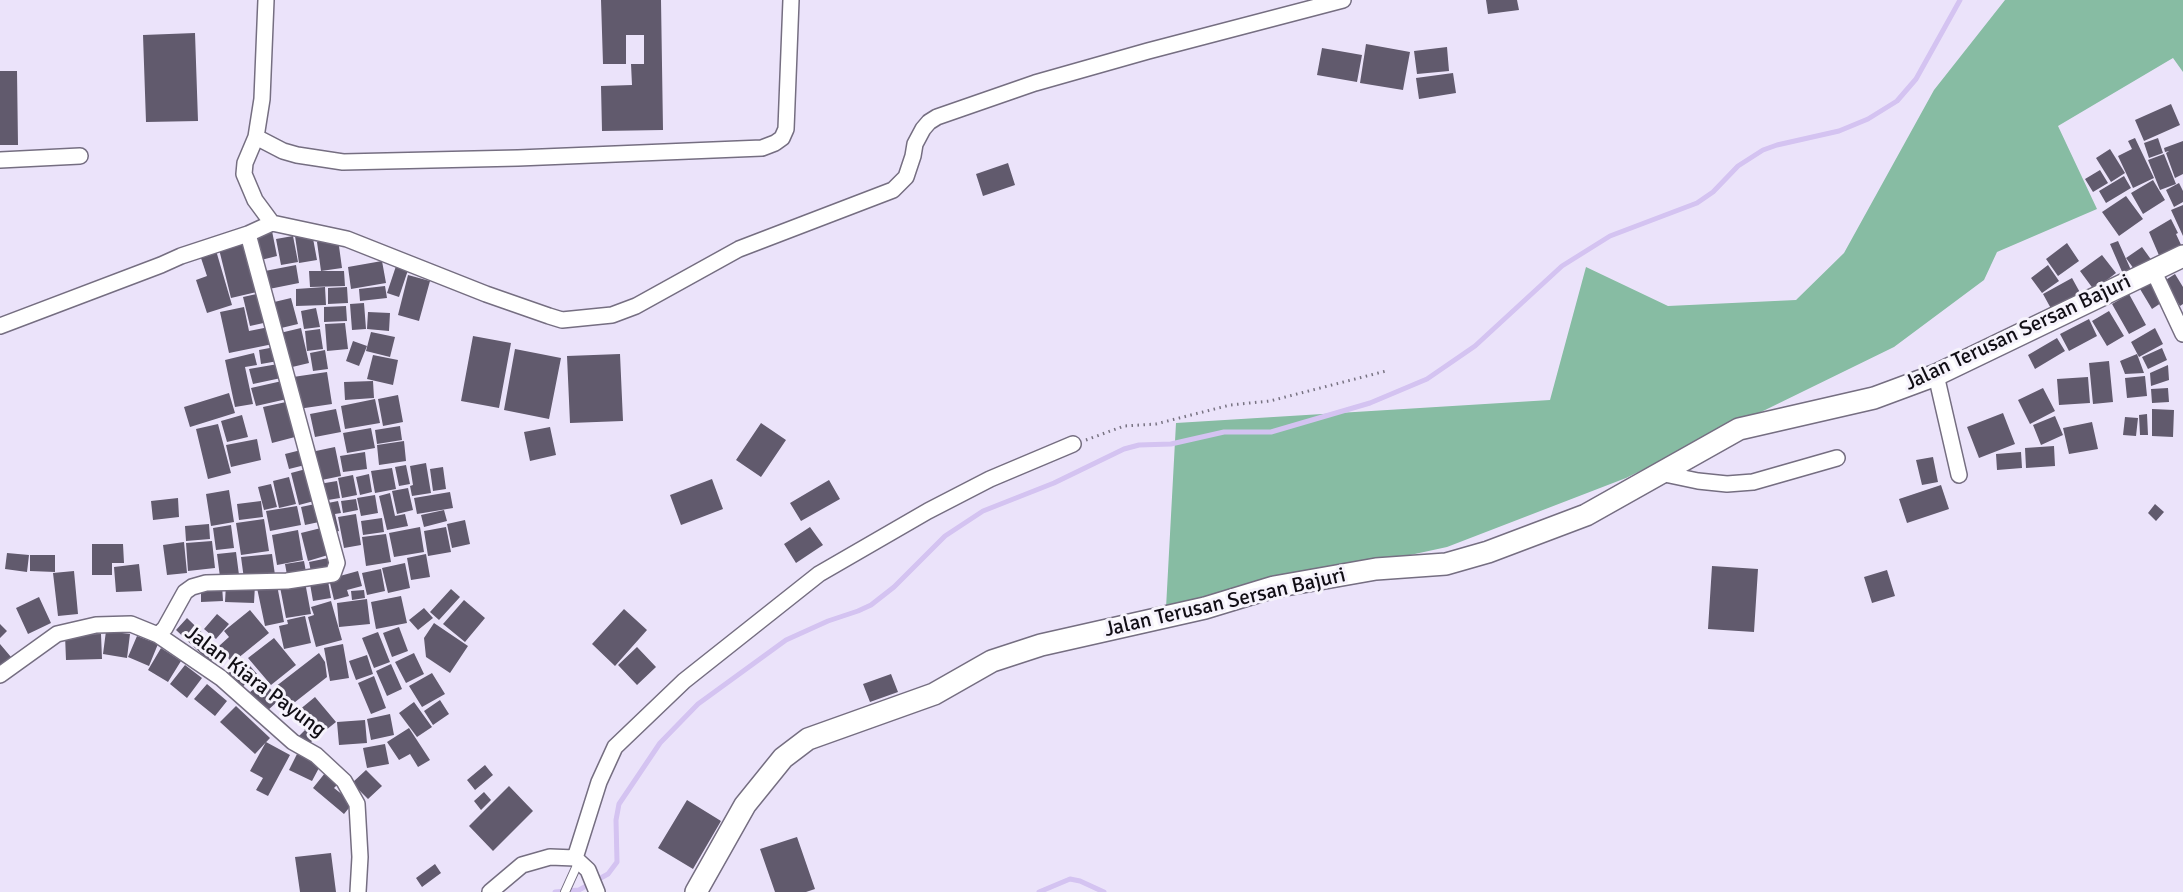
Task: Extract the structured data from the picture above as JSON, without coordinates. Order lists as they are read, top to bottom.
{
  "streets": {
    "main road": ["Jalan Terusan Sersan Bajuri"],
    "street": ["Jalan Kiara Payung"]
  }
}
